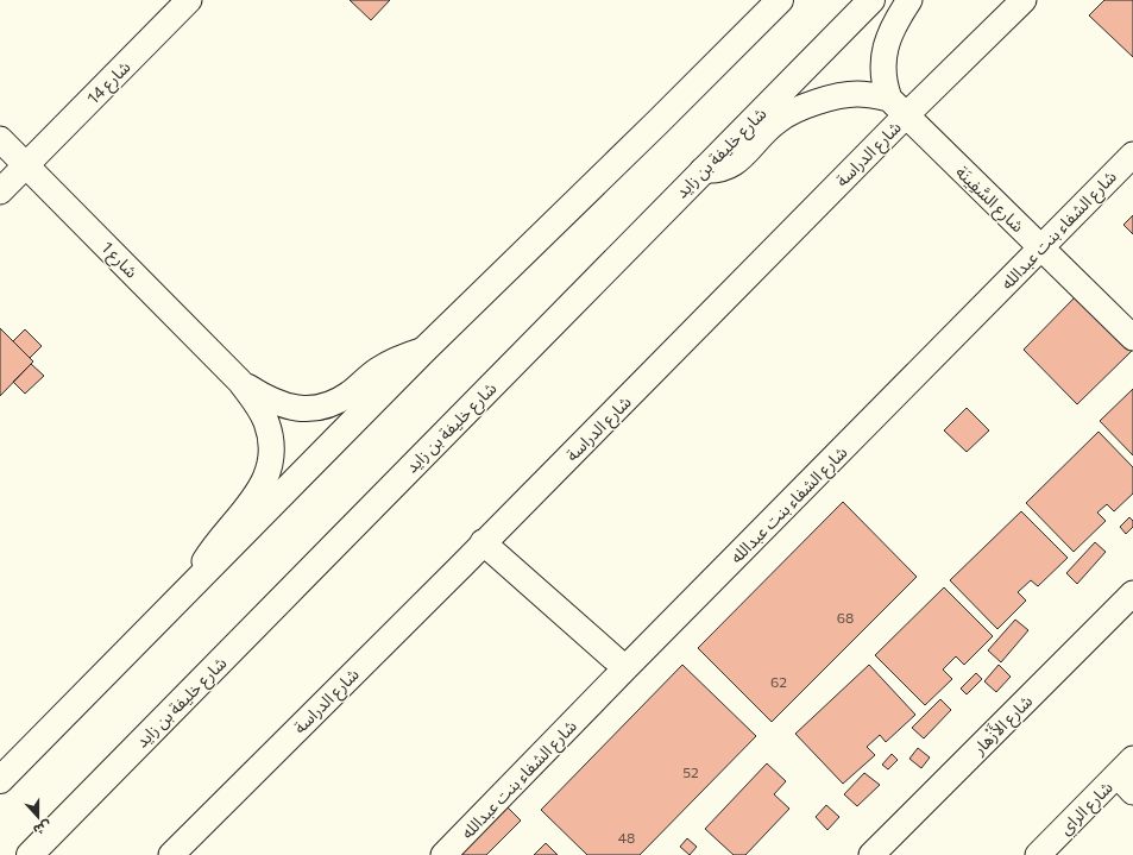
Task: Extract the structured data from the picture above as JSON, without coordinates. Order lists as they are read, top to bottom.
{
  "streets": {
    "highway": ["شارع خليفة بن زايد"],
    "street": [
      "شارع 14",
      "شارع الدراسة",
      "شارع السَّفِينَة",
      "شارع الشفاء بنت عبدالله",
      "شارع 1",
      "شارع الأَزْهار",
      "شارع الراي"
    ]
  },
  "crossings": [
    ["شارع 14", "شارع 1"],
    ["شارع الدراسة", "شارع السَّفِينَة"],
    ["شارع السَّفِينَة", "شارع الشفاء بنت عبدالله"]
  ],
  "house_numbers": [
    "68",
    "62",
    "52",
    "48"
  ],
  "north": "bottom"
}
